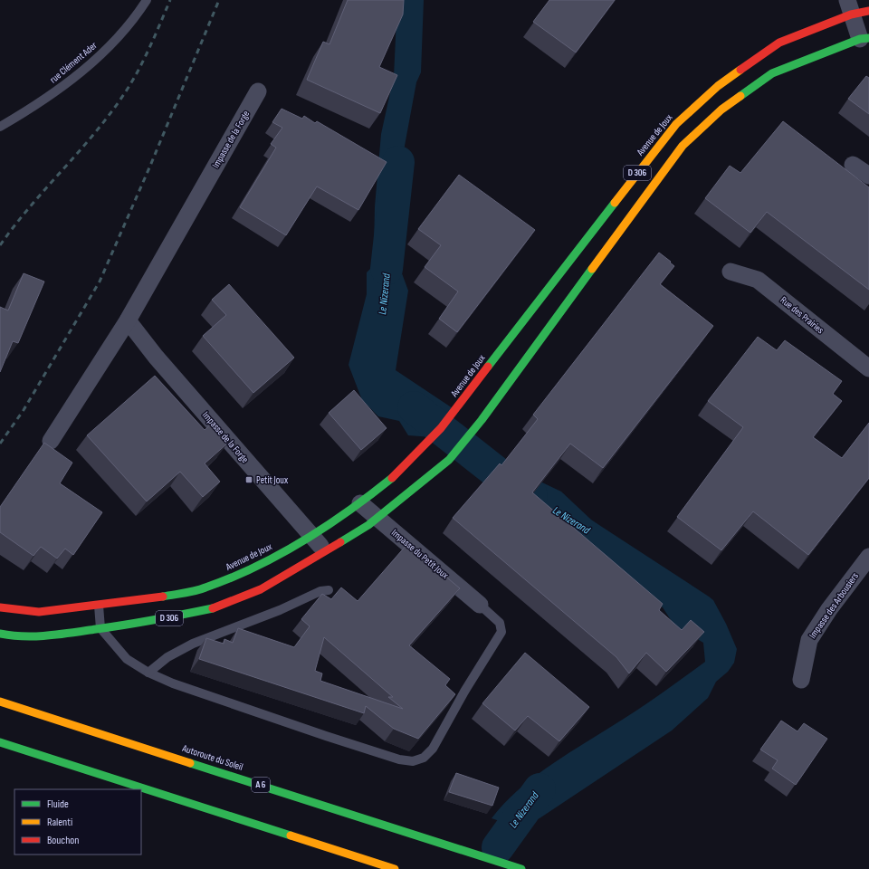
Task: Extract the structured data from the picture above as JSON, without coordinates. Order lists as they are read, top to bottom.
{
  "streets": {
    "main road": [
      "Avenue de Joux",
      "D 306",
      "Autoroute du Soleil",
      "A 6"
    ],
    "street": [
      "Impasse de la Forge",
      "Rue des Prairies",
      "Impasse du Petit Joux",
      "Impasse des Arbousiers"
    ],
    "lane": ["rue Clément Ader"]
  },
  "crossings": [
    ["Avenue de Joux", "Impasse de la Forge"],
    ["Avenue de Joux", "Impasse du Petit Joux"],
    ["Impasse de la Forge", "D 306"],
    ["D 306", "Impasse du Petit Joux"]
  ],
  "water": ["Le Nizerand"],
  "places": {
    "transit": ["Petit Joux"]
  },
  "legend": ["Fluide", "Ralenti", "Bouchon"]
}
